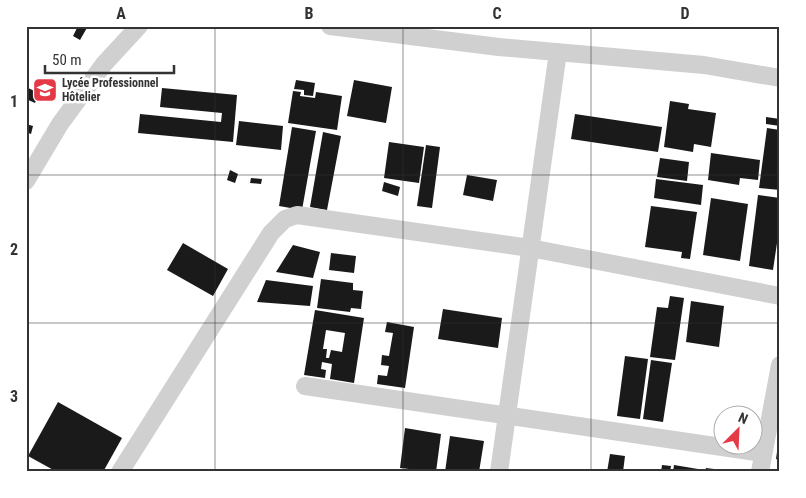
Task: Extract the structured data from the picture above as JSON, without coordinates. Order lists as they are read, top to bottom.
{
  "places": {
    "school or university": ["Lycée Professionnel Hôtelier"]
  },
  "scale_bar": "50 m",
  "north": "top right",
  "grid": {
    "columns": [
      "A",
      "B",
      "C",
      "D"
    ],
    "rows": ["1", "2", "3"]
  }
}
